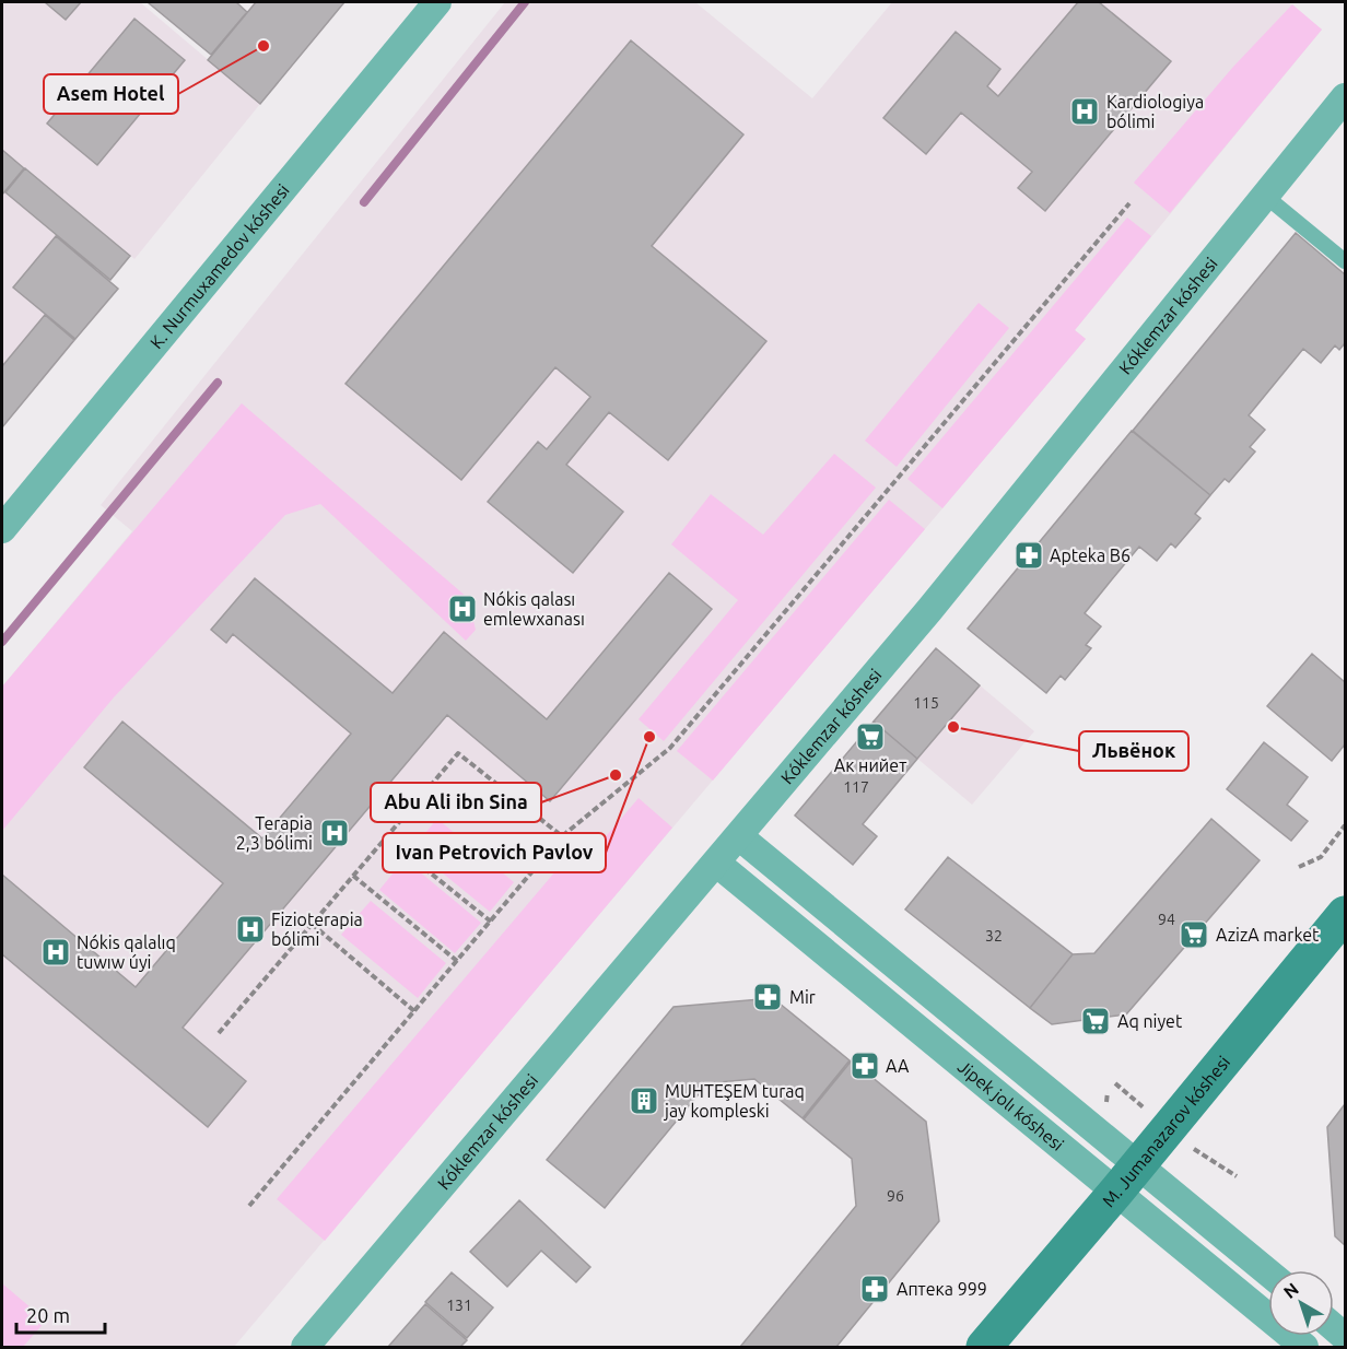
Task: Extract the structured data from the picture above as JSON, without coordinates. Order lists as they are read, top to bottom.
{
  "streets": {
    "main road": ["M. Jumanazarov kóshesi"],
    "street": ["K. Nurmuxamedov kóshesi", "Kóklemzar kóshesi", "Jipek jolı kóshesi"]
  },
  "crossings": [
    ["Kóklemzar kóshesi", "Jipek jolı kóshesi"],
    ["Jipek jolı kóshesi", "M. Jumanazarov kóshesi"]
  ],
  "places": {
    "other": [
      "Asem Hotel",
      "Львёнок",
      "Ivan Petrovich Pavlov",
      "Abu Ali ibn Sina"
    ],
    "hospital": [
      "Kardiologiya bólimi",
      "Nókis qalası emlewxanası",
      "Terapia 2,3 bólimi",
      "Fizioterapia bólimi",
      "Nókis qalalıq tuwıw úyi"
    ],
    "pharmacy": [
      "Apteka B6",
      "Mir",
      "AA",
      "Аптека 999"
    ],
    "supermarket": ["Ак нийет", "AzizA market", "Aq niyet"],
    "building": ["MUHTEŞEM turaq jay kompleski"]
  },
  "house_numbers": [
    "115",
    "117",
    "94",
    "32",
    "96",
    "131"
  ],
  "scale_bar": "20 m",
  "north": "top left"
}
